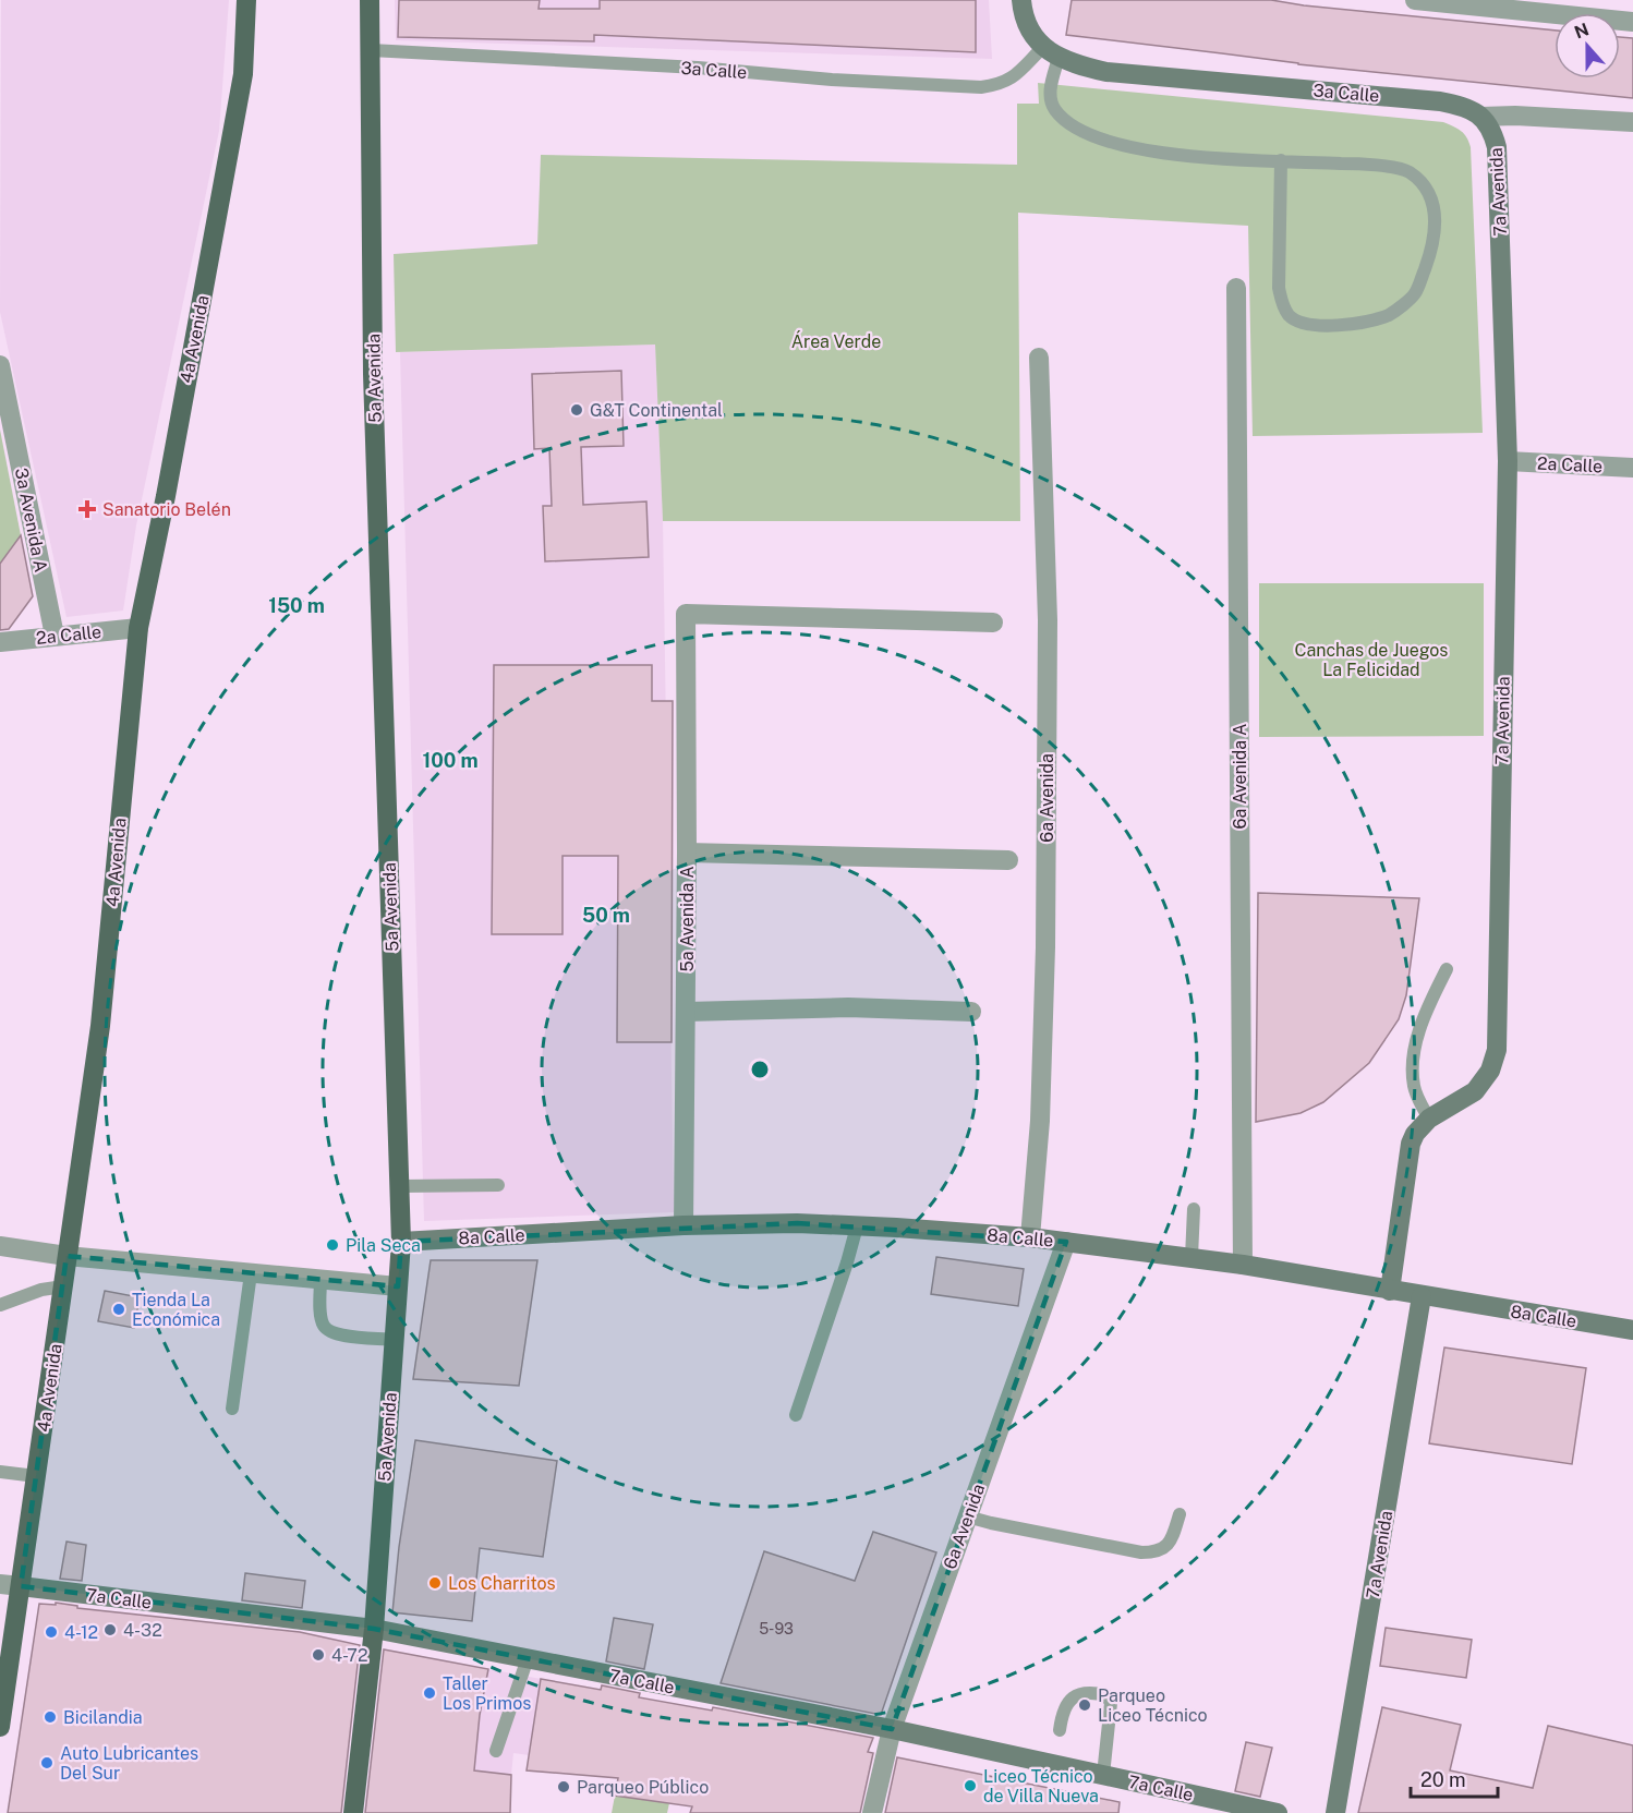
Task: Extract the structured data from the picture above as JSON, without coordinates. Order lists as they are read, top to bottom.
{
  "streets": {
    "main road": [
      "3a Calle",
      "7a Avenida",
      "4a Avenida",
      "5a Avenida",
      "8a Calle",
      "7a Calle"
    ],
    "street": [
      "2a Calle",
      "3a Avenida A",
      "6a Avenida A",
      "6a Avenida",
      "5a Avenida A"
    ]
  },
  "crossings": [
    ["3a Calle", "7a Avenida"],
    ["3a Calle", "5a Avenida"],
    ["7a Avenida", "2a Calle"],
    ["7a Avenida", "8a Calle"],
    ["4a Avenida", "2a Calle"],
    ["4a Avenida", "7a Calle"],
    ["5a Avenida", "8a Calle"],
    ["5a Avenida", "7a Calle"],
    ["2a Calle", "3a Avenida A"],
    ["6a Avenida A", "8a Calle"],
    ["6a Avenida", "8a Calle"],
    ["6a Avenida", "7a Calle"],
    ["5a Avenida A", "8a Calle"]
  ],
  "parks": ["Área Verde", "Canchas de Juegos La Felicidad"],
  "places": {
    "other": [
      "G&T Continental",
      "Pila Seca",
      "Tienda La Económica",
      "Los Charritos",
      "4-32",
      "4-12",
      "4-72",
      "Taller Los Primos",
      "Parqueo Liceo Técnico",
      "Bicilandia",
      "Auto Lubricantes Del Sur",
      "Liceo Técnico de Villa Nueva",
      "Parqueo Público"
    ],
    "health": ["Sanatorio Belén"]
  },
  "house_numbers": ["5-93"],
  "scale_bar": "20 m",
  "north": "top",
  "rings": ["150 m", "100 m", "50 m"]
}
